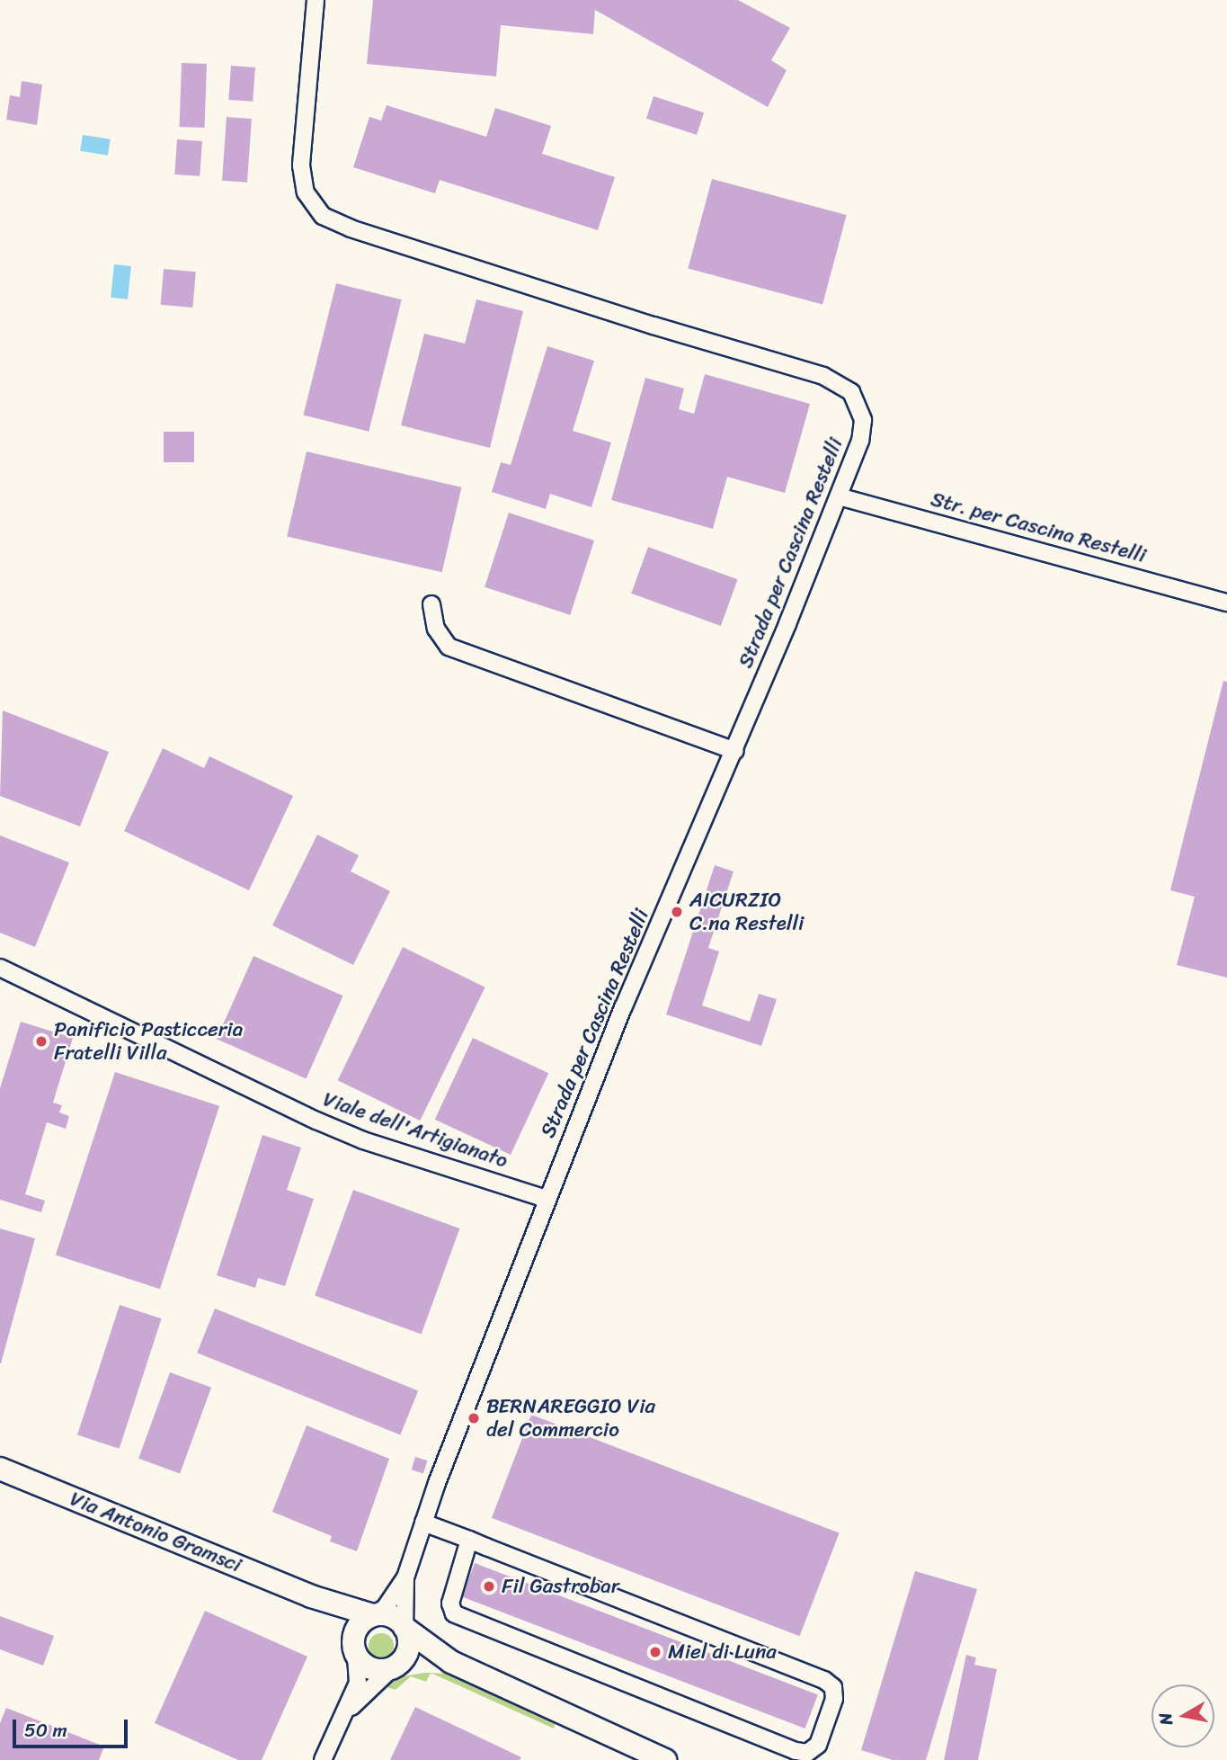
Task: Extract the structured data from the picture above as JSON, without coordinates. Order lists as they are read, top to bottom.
{
  "streets": {
    "street": [
      "Str. per Cascina Restelli",
      "Strada per Cascina Restelli",
      "Viale dell'Artigianato",
      "Via Antonio Gramsci"
    ]
  },
  "crossings": [
    ["Str. per Cascina Restelli", "Strada per Cascina Restelli"],
    ["Strada per Cascina Restelli", "Viale dell'Artigianato"]
  ],
  "places": [
    "AICURZIO C.na Restelli",
    "Panificio Pasticceria Fratelli Villa",
    "BERNAREGGIO Via del Commercio",
    "Fil Gastrobar",
    "Miel di Luna"
  ],
  "scale_bar": "50 m",
  "north": "left"
}
